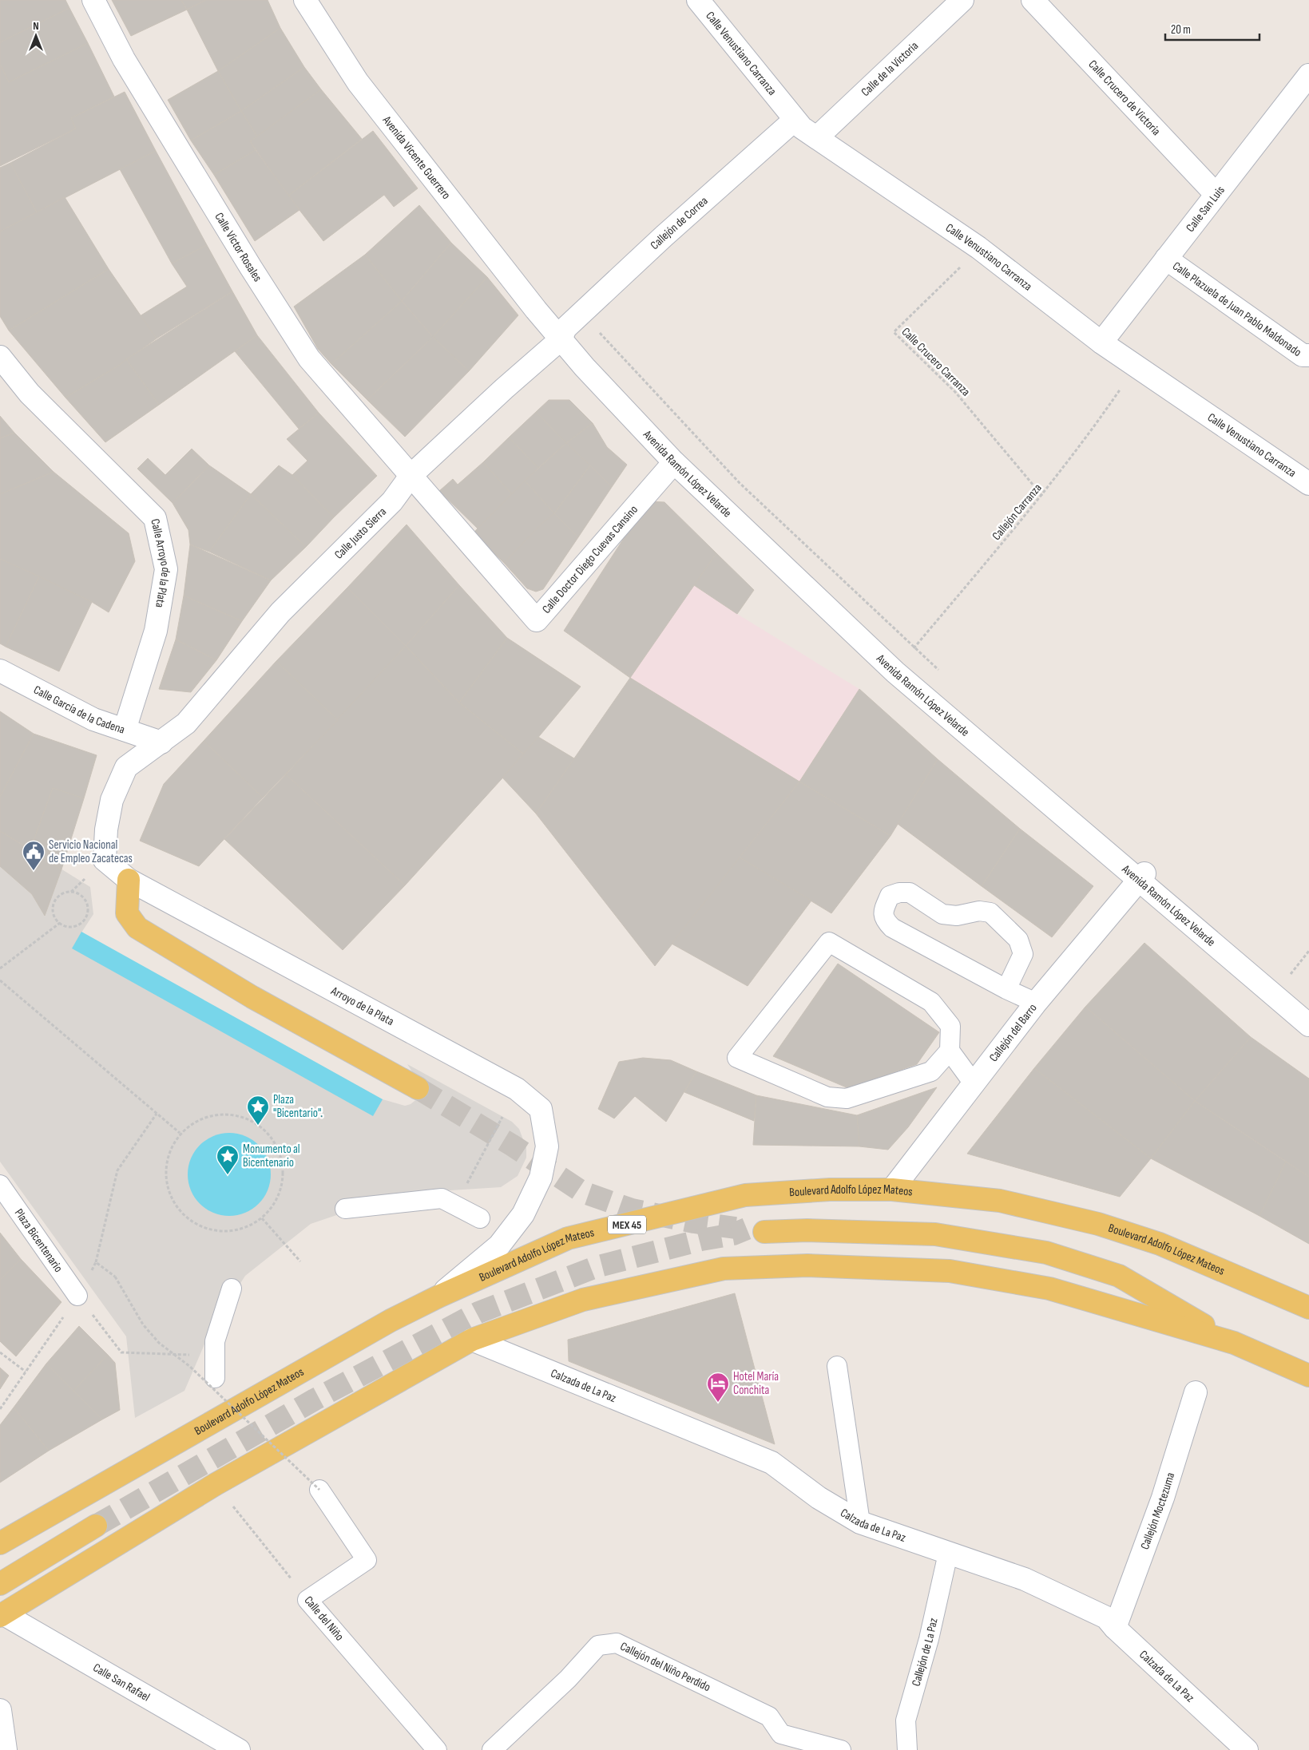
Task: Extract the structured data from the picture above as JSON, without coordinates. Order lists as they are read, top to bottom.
{
  "streets": {
    "main road": ["Boulevard Adolfo López Mateos", "MEX 45"],
    "street": [
      "Calle Venustiano Carranza",
      "Calle de la Victoria",
      "Calle Crucero de Victoria",
      "Avenida Vicente Guerrero",
      "Calle San Luis",
      "Callejón de Correa",
      "Calle Víctor Rosales",
      "Calle Plazuela de Juan Pablo Maldonado",
      "Avenida Ramón López Velarde",
      "Calle Justo Sierra",
      "Calle Doctor Diego Cuevas Cansino",
      "Calle Arroyo de la Plata",
      "Calle García de la Cadena",
      "Arroyo de la Plata",
      "Callejón del Barro",
      "Calzada de La Paz",
      "Callejón Moctezuma",
      "Calle San Rafael"
    ],
    "lane": [
      "Plaza Bicentenario",
      "Calle del Niño",
      "Callejón de La Paz",
      "Callejón del Niño Perdido"
    ],
    "path": ["Calle Crucero Carranza", "Callejón Carranza"]
  },
  "crossings": [
    ["Calle Venustiano Carranza", "Calle de la Victoria"],
    ["Calle Venustiano Carranza", "Calle San Luis"],
    ["Calle Venustiano Carranza", "Callejón de Correa"],
    ["Calle Venustiano Carranza", "Calle Crucero Carranza"],
    ["Calle Venustiano Carranza", "Callejón Carranza"],
    ["Calle Crucero de Victoria", "Calle San Luis"],
    ["Avenida Vicente Guerrero", "Callejón de Correa"],
    ["Avenida Vicente Guerrero", "Avenida Ramón López Velarde"],
    ["Avenida Vicente Guerrero", "Calle Justo Sierra"],
    ["Calle San Luis", "Calle Plazuela de Juan Pablo Maldonado"],
    ["Callejón de Correa", "Avenida Ramón López Velarde"],
    ["Callejón de Correa", "Calle Justo Sierra"],
    ["Calle Víctor Rosales", "Calle Justo Sierra"],
    ["Calle Víctor Rosales", "Calle Doctor Diego Cuevas Cansino"],
    ["Calle Crucero Carranza", "Callejón Carranza"],
    ["Avenida Ramón López Velarde", "Callejón Carranza"],
    ["Avenida Ramón López Velarde", "Calle Justo Sierra"],
    ["Avenida Ramón López Velarde", "Calle Doctor Diego Cuevas Cansino"],
    ["Avenida Ramón López Velarde", "Callejón del Barro"],
    ["Calle Justo Sierra", "Calle Doctor Diego Cuevas Cansino"],
    ["Calle Justo Sierra", "Calle García de la Cadena"],
    ["Calle Justo Sierra", "Arroyo de la Plata"],
    ["Calle Arroyo de la Plata", "Calle García de la Cadena"],
    ["Calle García de la Cadena", "Arroyo de la Plata"],
    ["Arroyo de la Plata", "Boulevard Adolfo López Mateos"],
    ["Callejón del Barro", "Boulevard Adolfo López Mateos"],
    ["Calzada de La Paz", "Callejón Moctezuma"],
    ["Calzada de La Paz", "Callejón de La Paz"]
  ],
  "places": {
    "public building": ["Servicio Nacional de Empleo Zacatecas"],
    "place": ["Plaza \"Bicentario\".", "Monumento al Bicentenario"],
    "hotel": ["Hotel María Conchita"]
  },
  "scale_bar": "20 m",
  "north": "top"
}
